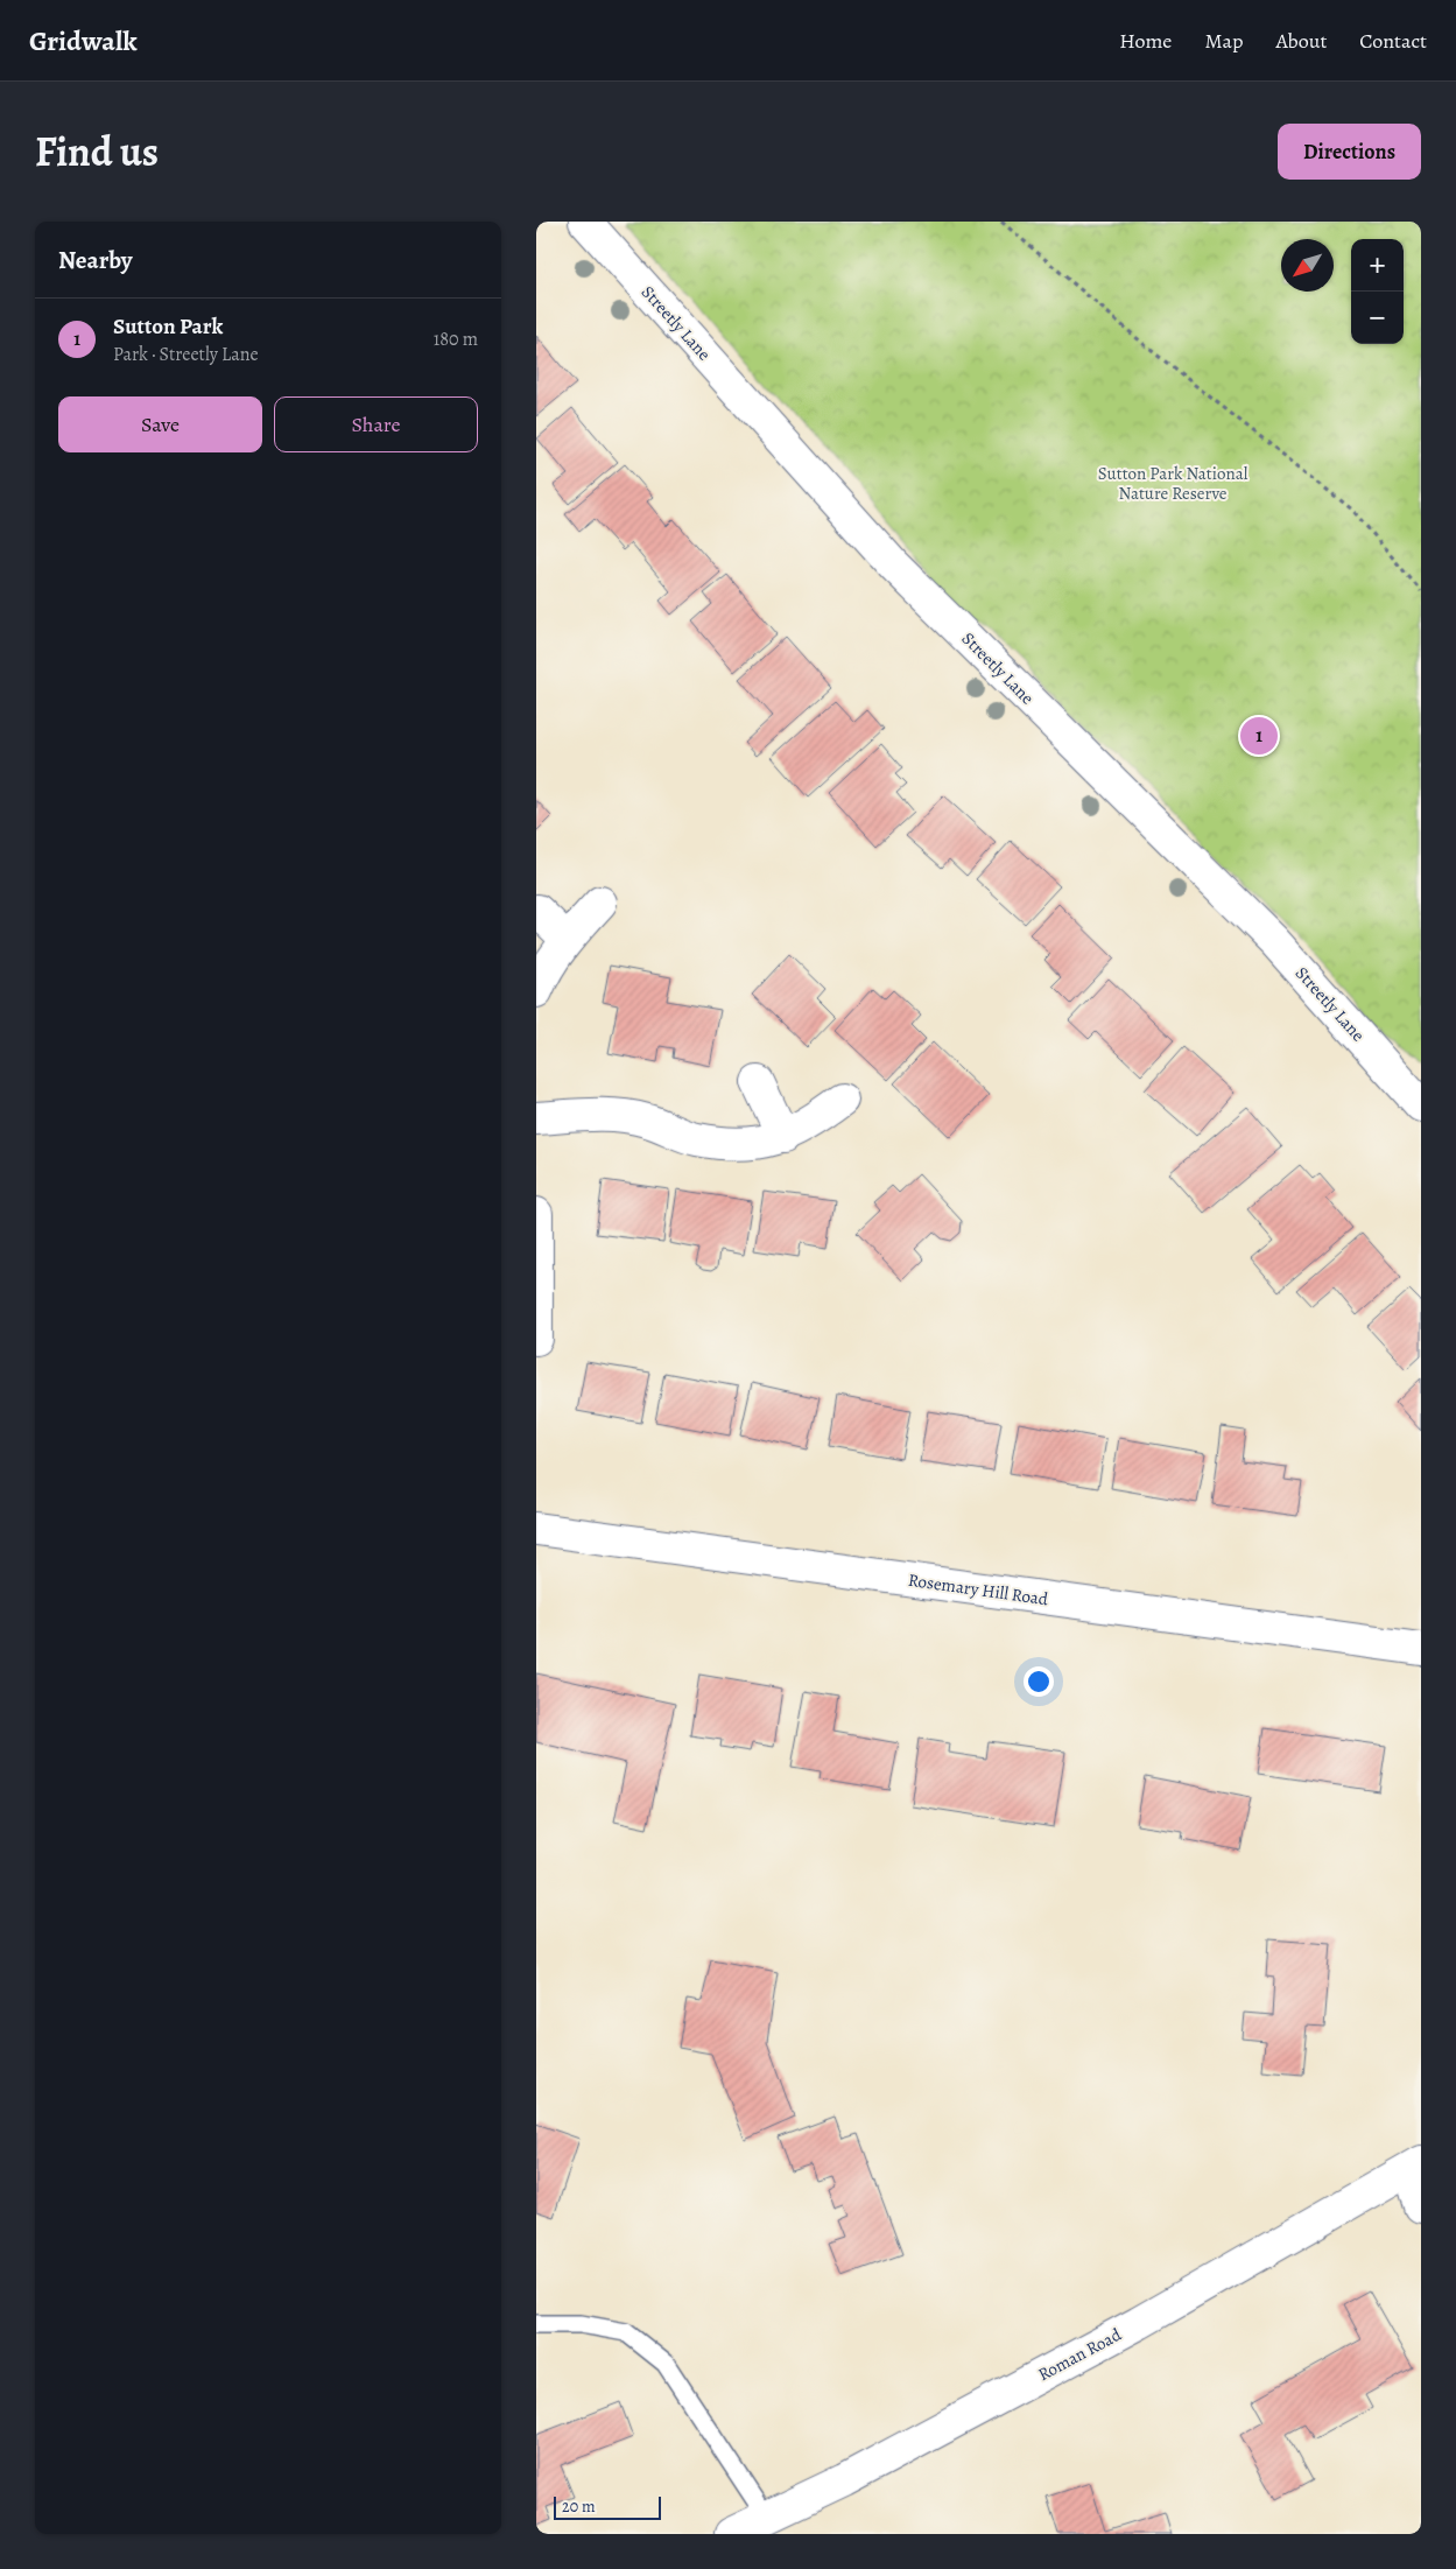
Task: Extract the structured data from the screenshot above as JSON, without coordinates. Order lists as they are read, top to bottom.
{
  "streets": {
    "main road": ["Streetly Lane", "Rosemary Hill Road", "Roman Road"]
  },
  "parks": ["Sutton Park National Nature Reserve"],
  "scale_bar": "20 m",
  "north": "bottom left",
  "page": {
    "header": "Gridwalk",
    "nav": [
      "Home",
      "Map",
      "About",
      "Contact"
    ],
    "title": "Find us",
    "buttons": [
      "Directions",
      ["Save", "Share"]
    ],
    "heading": "Nearby",
    "map_buttons": ["+", "−"],
    "list": [
      {
        "mark": "1",
        "name": "Sutton Park",
        "note": "Park · Streetly Lane",
        "value": "180 m"
      }
    ],
    "pins": "1",
    "scale": "20 m"
  }
}
